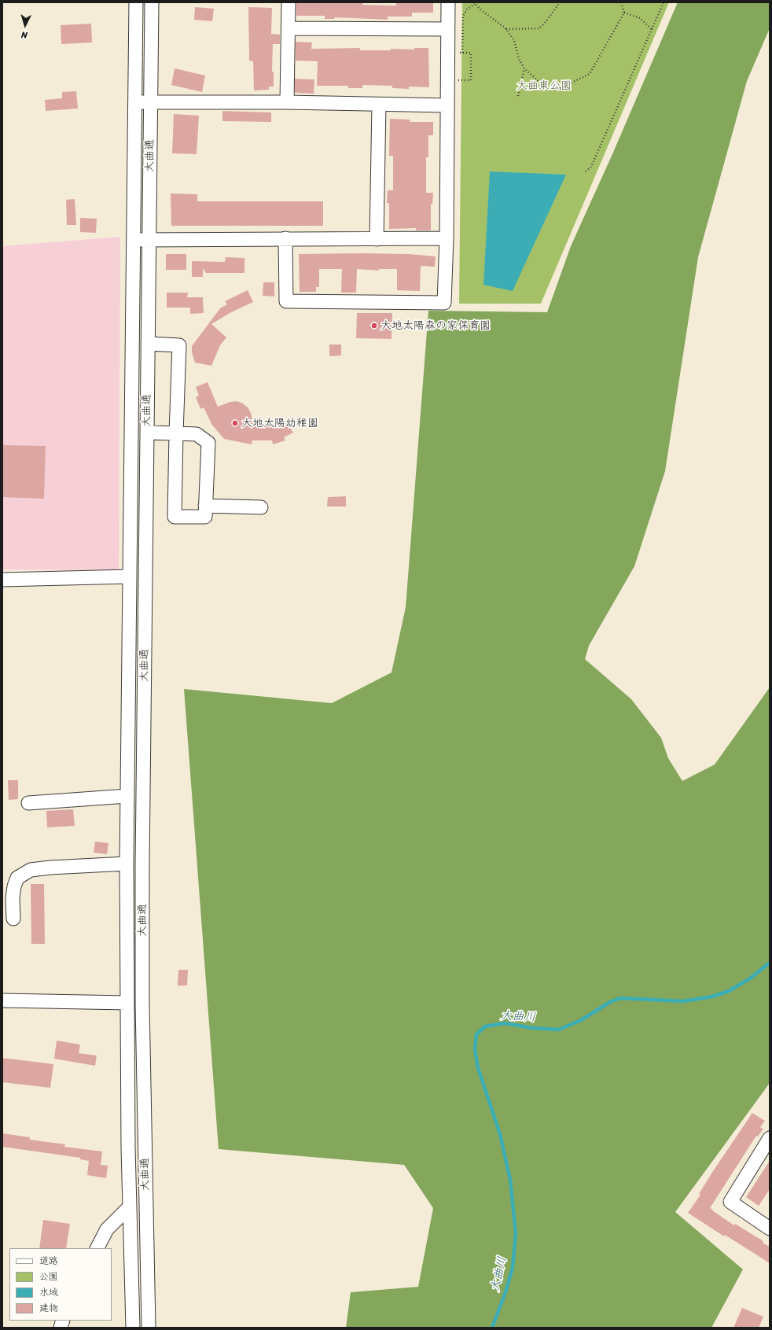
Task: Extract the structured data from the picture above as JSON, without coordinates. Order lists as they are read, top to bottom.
{
  "streets": {
    "street": ["大曲通"]
  },
  "water": ["大曲川"],
  "parks": ["大曲東公園"],
  "places": ["大地太陽森の家保育園", "大地太陽幼稚園"],
  "legend": [
    "道路",
    "公園",
    "水域",
    "建物"
  ],
  "north": "bottom"
}
